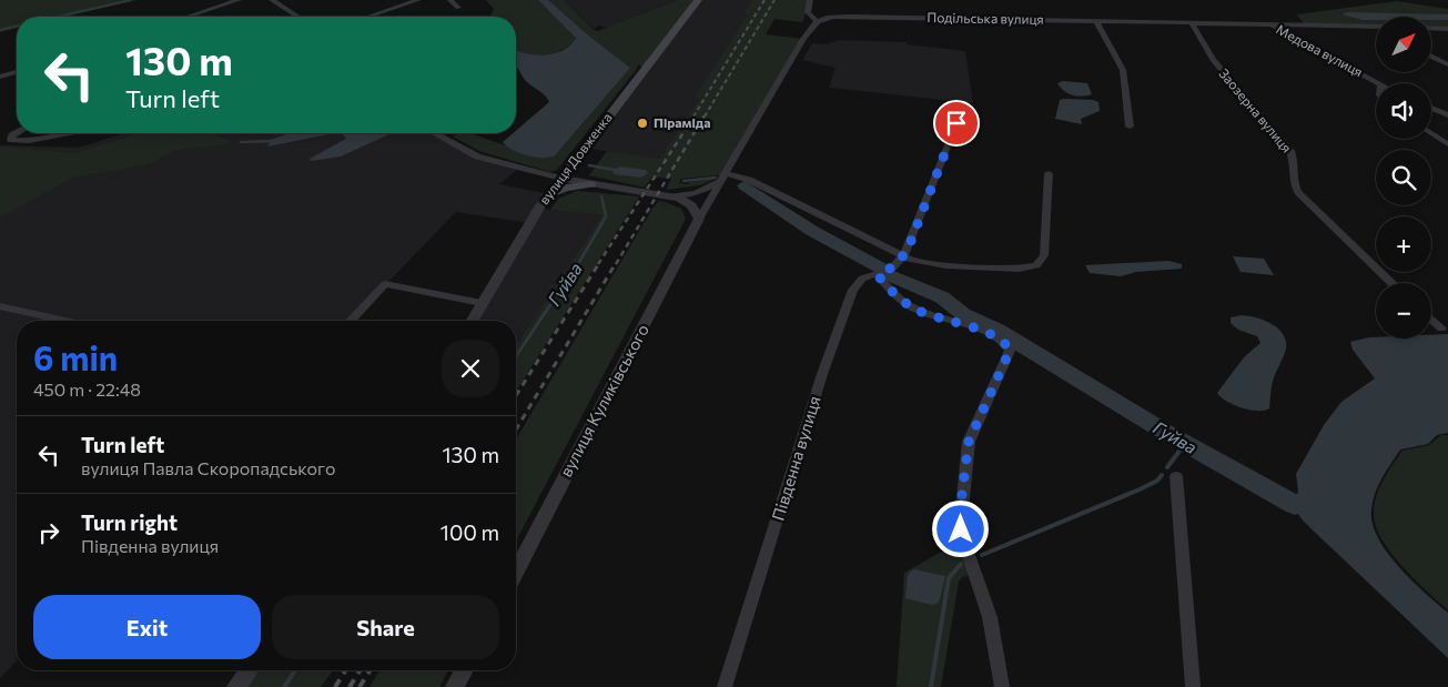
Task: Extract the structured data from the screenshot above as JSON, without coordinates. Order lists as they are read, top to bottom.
{
  "streets": {
    "main road": ["вулиця Довженка"],
    "street": [
      "Подільська вулиця",
      "Медова вулиця",
      "Заозерна вулиця",
      "вулиця Куликівського",
      "Південна вулиця"
    ]
  },
  "crossings": [
    ["Подільська вулиця", "Медова вулиця"],
    ["Подільська вулиця", "Заозерна вулиця"]
  ],
  "water": ["Гуйва"],
  "places": ["Піраміда"],
  "north": "top right",
  "page": {
    "map_buttons": ["+", "−"],
    "turn": ["130 m", "Turn left"],
    "heading": ["6 min", "450 m · 22:48"],
    "list": [
      {
        "name": "Turn left",
        "note": "вулиця Павла Скоропадського",
        "value": "130 m"
      },
      {
        "name": "Turn right",
        "note": "Південна вулиця",
        "value": "100 m"
      }
    ],
    "buttons": ["Exit", "Share"]
  }
}
